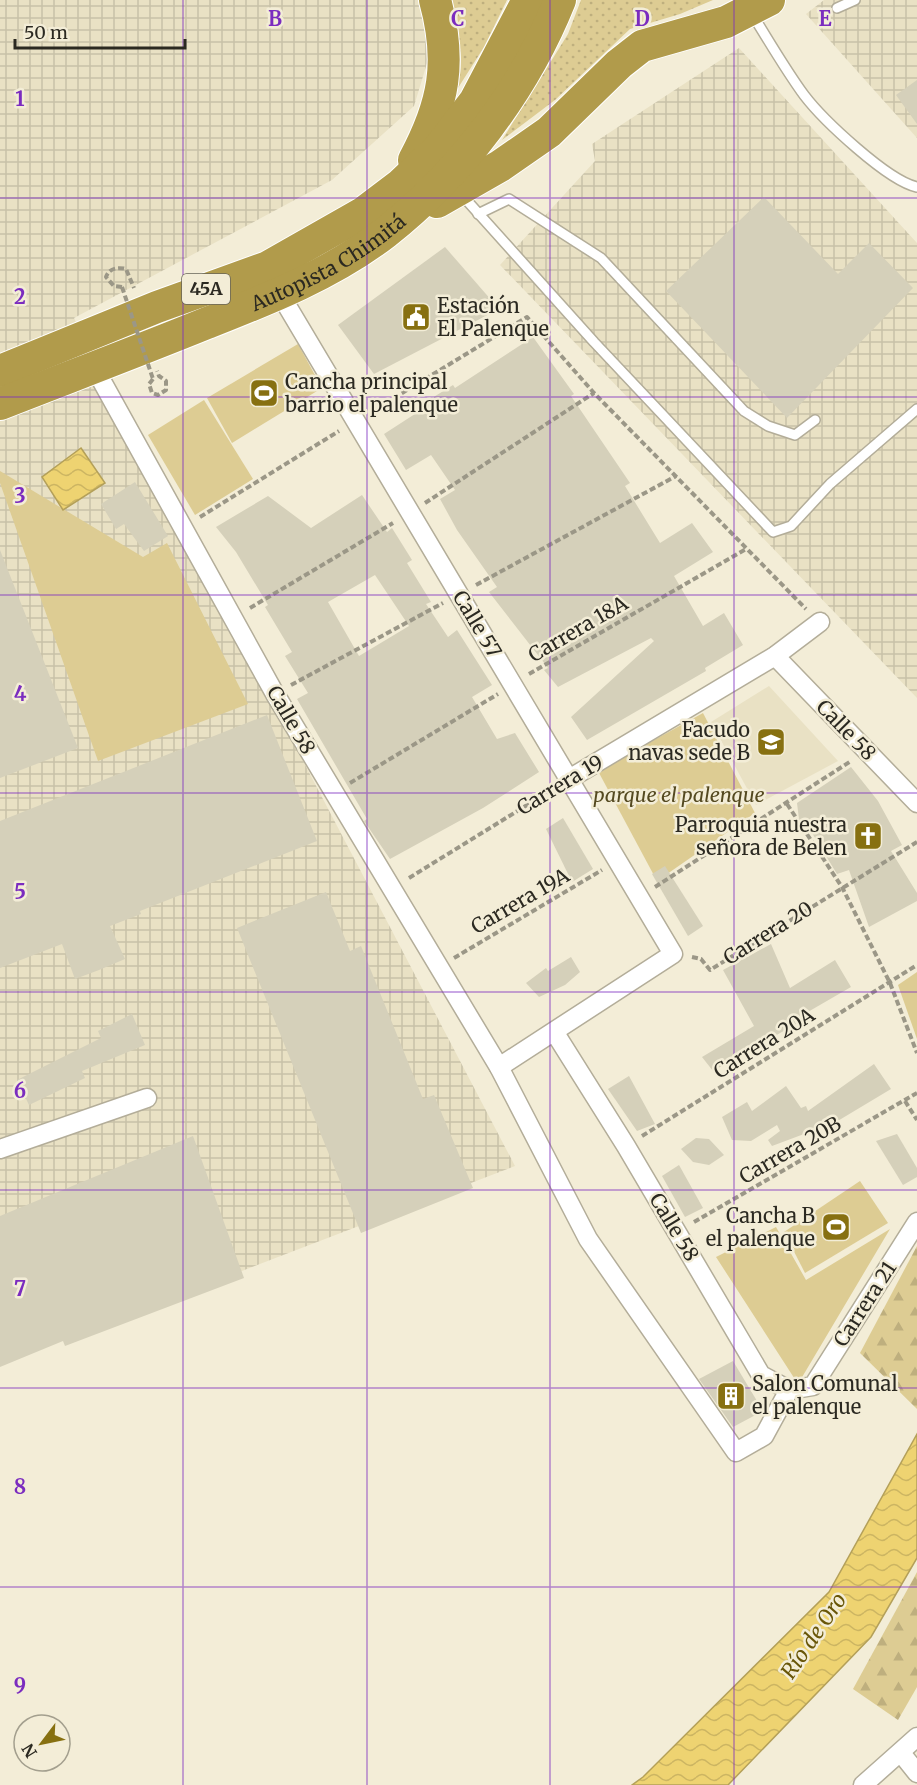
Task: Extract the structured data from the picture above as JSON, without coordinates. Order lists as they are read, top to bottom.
{
  "streets": {
    "highway": ["Autopista Chimitá", "45A"],
    "street": [
      "Calle 57",
      "Calle 58",
      "Carrera 19",
      "Carrera 21"
    ],
    "path": [
      "Carrera 18A",
      "Carrera 19A",
      "Carrera 20",
      "Carrera 20A",
      "Carrera 20B"
    ]
  },
  "crossings": [
    ["Autopista Chimitá", "Calle 57"],
    ["Autopista Chimitá", "Calle 58"],
    ["Calle 57", "Carrera 18A"],
    ["Calle 57", "Carrera 19"],
    ["Calle 57", "Carrera 19A"],
    ["Calle 57", "Carrera 20"],
    ["Carrera 18A", "Calle 58"],
    ["Calle 58", "Carrera 19"],
    ["Calle 58", "Carrera 19A"],
    ["Calle 58", "Carrera 20A"],
    ["Calle 58", "Carrera 20B"],
    ["Calle 58", "Carrera 21"]
  ],
  "water": ["Río de Oro"],
  "parks": ["parque el palenque"],
  "places": {
    "public building": ["Estación El Palenque"],
    "sports": ["Cancha principal barrio el palenque", "Cancha B el palenque"],
    "school or university": ["Facudo navas sede B"],
    "church": ["Parroquia nuestra señora de Belen"],
    "building": ["Salon Comunal el palenque"]
  },
  "scale_bar": "50 m",
  "north": "bottom left",
  "grid": {
    "columns": [
      "B",
      "C",
      "D",
      "E"
    ],
    "rows": [
      "1",
      "2",
      "3",
      "4",
      "5",
      "6",
      "7",
      "8",
      "9"
    ]
  }
}
